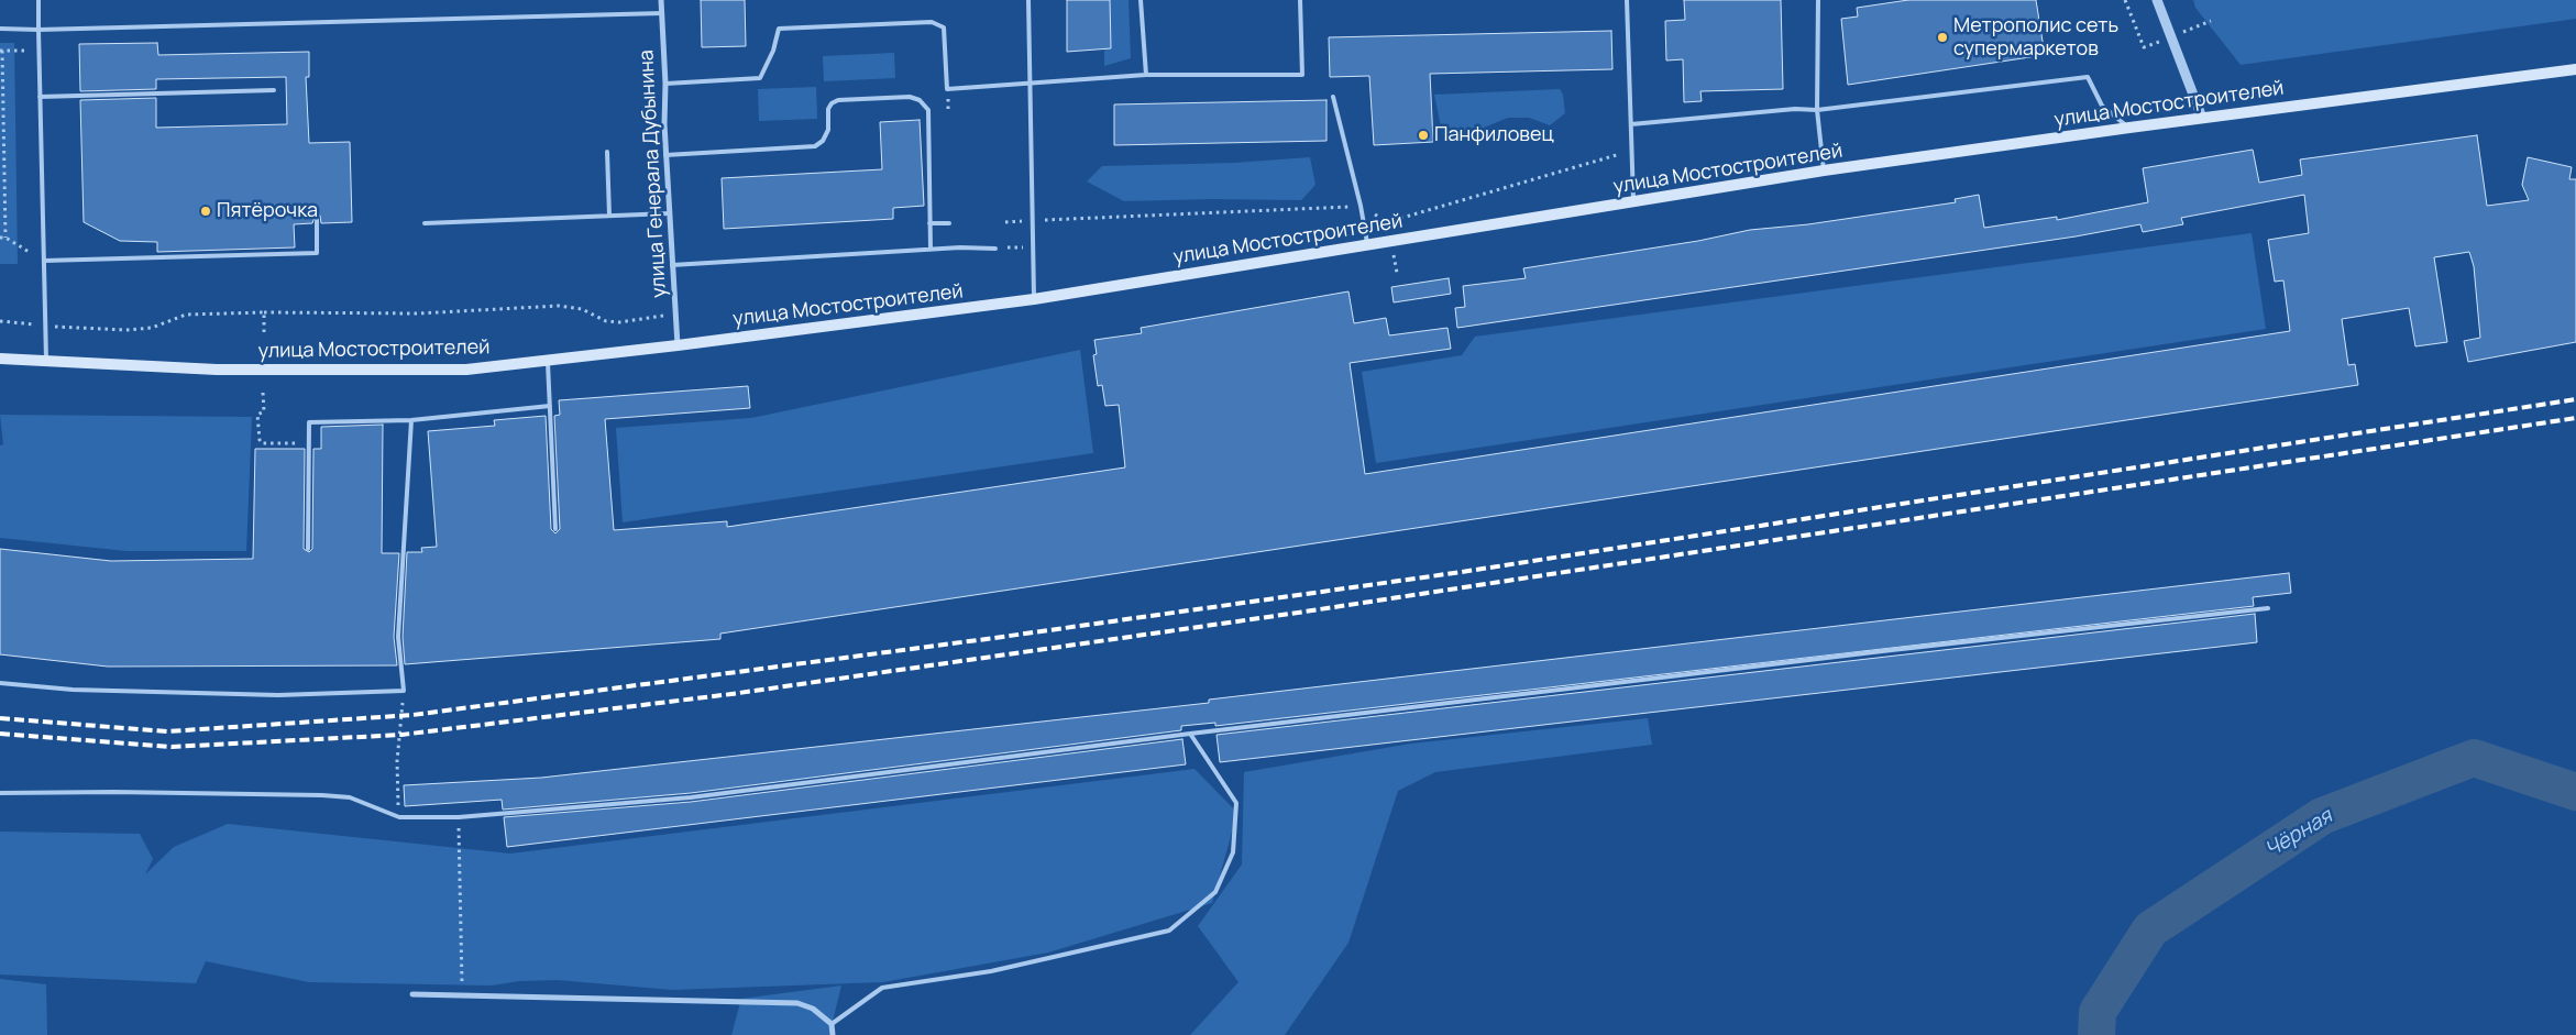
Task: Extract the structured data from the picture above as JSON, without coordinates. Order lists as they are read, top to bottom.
{
  "streets": {
    "main road": ["улица Мостостроителей"],
    "street": ["улица Генерала Дубынина"]
  },
  "crossings": [
    ["улица Мостостроителей", "улица Генерала Дубынина"]
  ],
  "water": ["Чёрная"],
  "places": ["Метрополис cеть супермаркетов", "Панфиловец", "Пятёрочка"]
}
